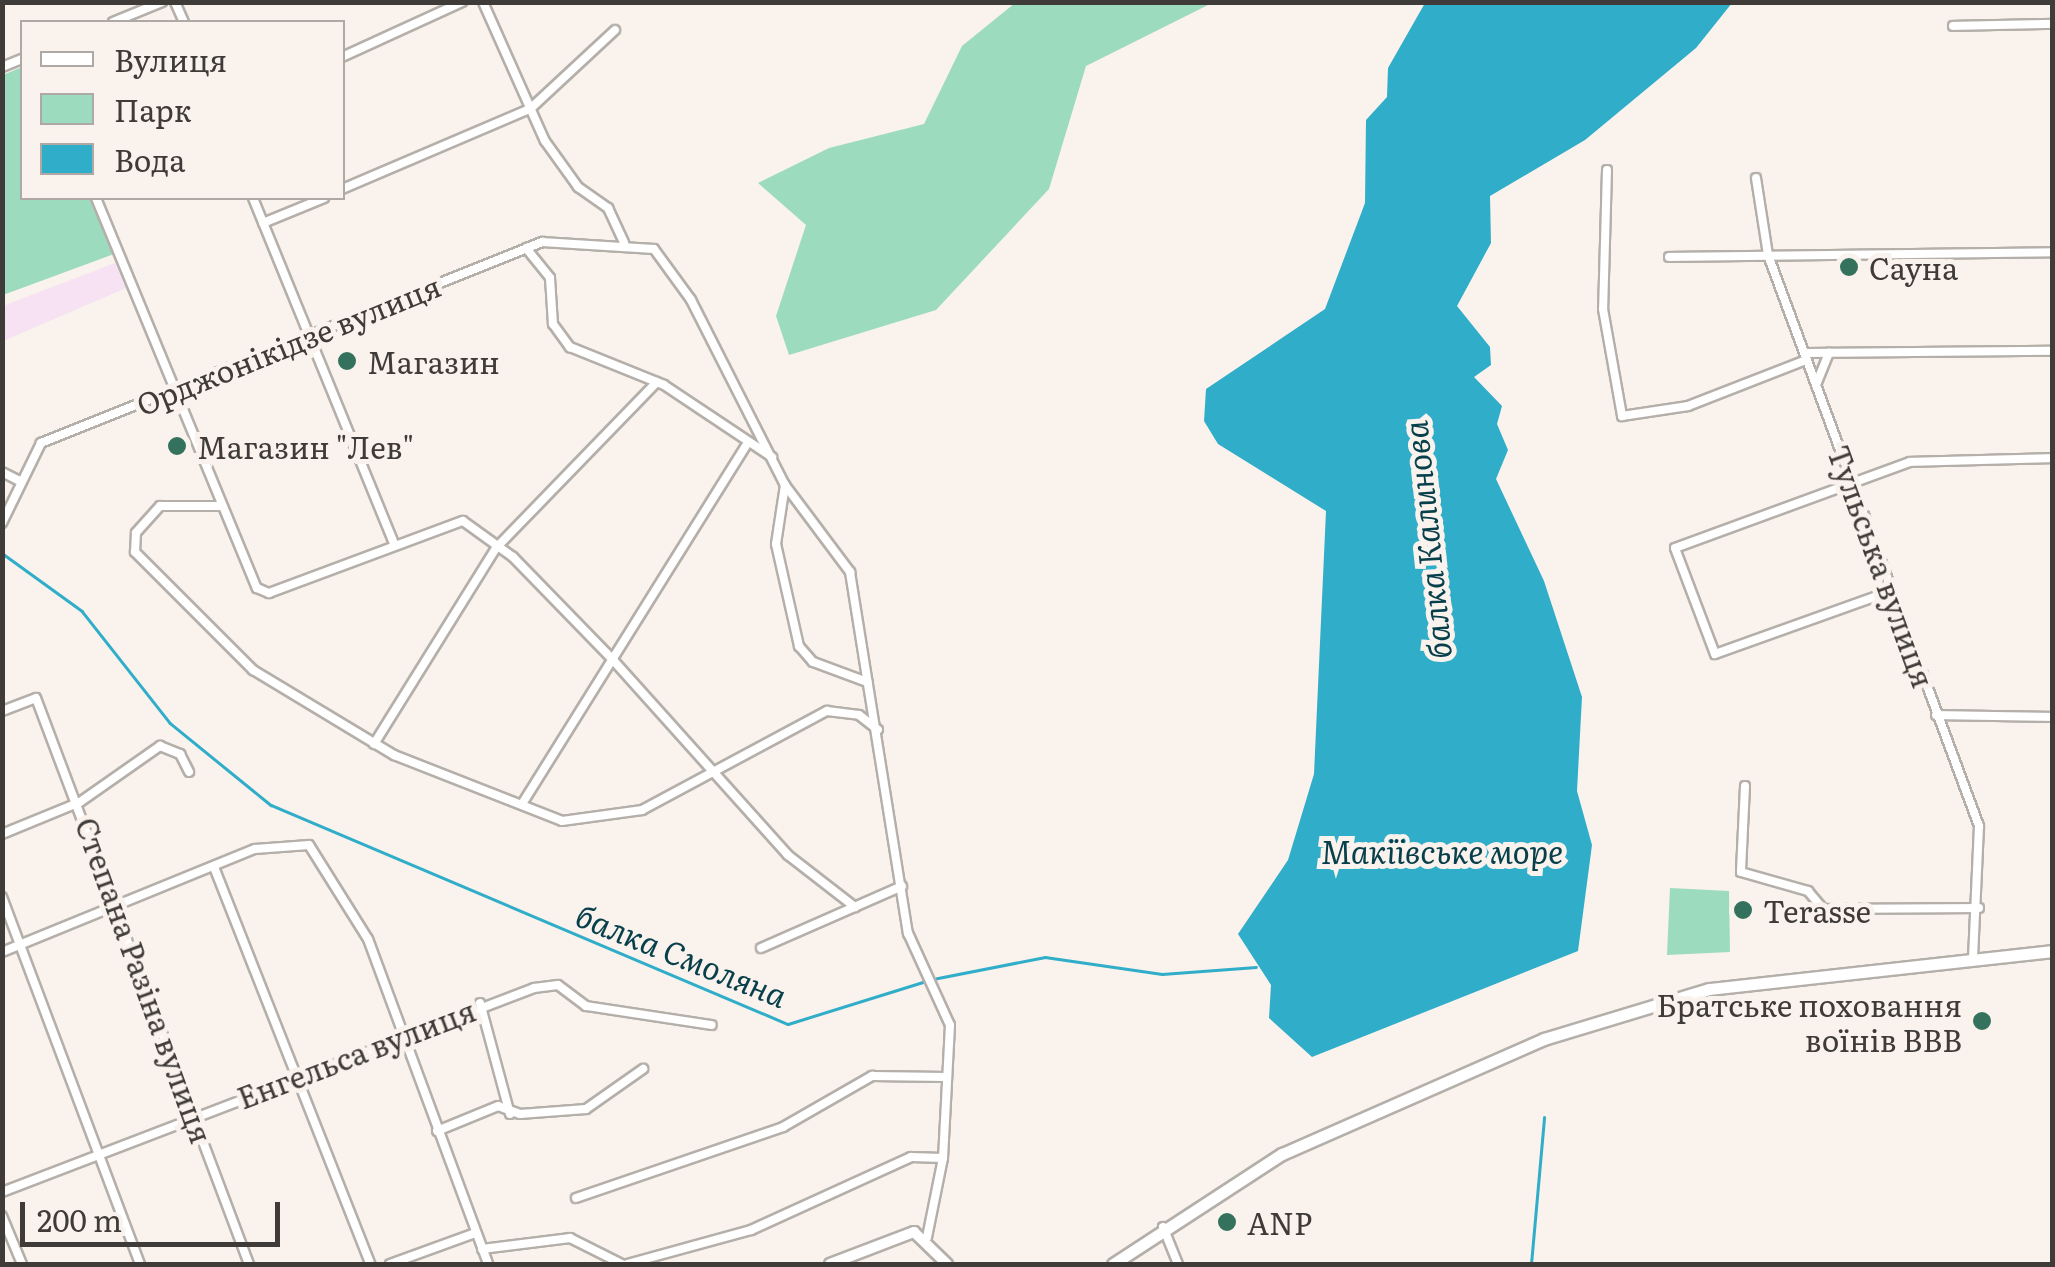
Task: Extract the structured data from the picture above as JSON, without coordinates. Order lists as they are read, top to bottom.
{
  "streets": {
    "street": [
      "Орджонікідзе вулиця",
      "Тульська вулиця",
      "Степана Разіна вулиця",
      "Енгельса вулиця"
    ]
  },
  "crossings": [
    ["Степана Разіна вулиця", "Енгельса вулиця"]
  ],
  "water": ["балка Калинова", "Макіївське море", "балка Смоляна"],
  "places": [
    "Сауна",
    "Магазин",
    "Магазин \"Лев\"",
    "Terasse",
    "Братське поховання воїнів ВВВ",
    "ANP"
  ],
  "legend": ["Вулиця", "Парк", "Вода"],
  "scale_bar": "200 m"
}
